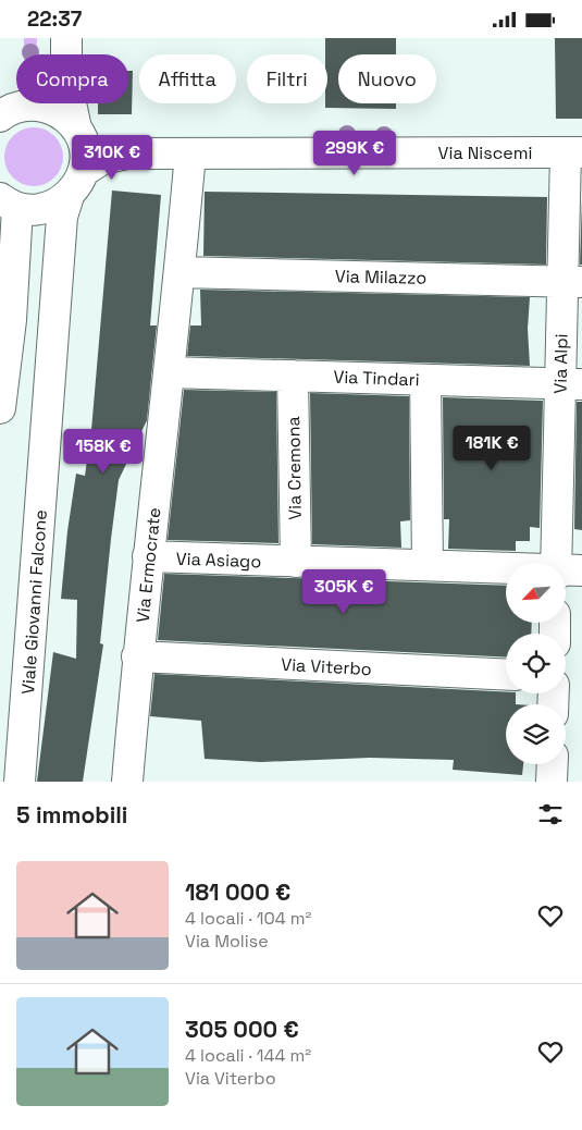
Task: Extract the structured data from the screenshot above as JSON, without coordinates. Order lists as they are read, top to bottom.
{
  "streets": {
    "street": [
      "Via Niscemi",
      "Via Milazzo",
      "Via Alpi",
      "Via Tindari",
      "Via Cremona",
      "Via Asiago",
      "Via Ermocrate",
      "Viale Giovanni Falcone",
      "Via Viterbo"
    ]
  },
  "crossings": [
    ["Via Niscemi", "Via Alpi"],
    ["Via Niscemi", "Via Ermocrate"],
    ["Via Milazzo", "Via Alpi"],
    ["Via Milazzo", "Via Ermocrate"],
    ["Via Alpi", "Via Tindari"],
    ["Via Tindari", "Via Cremona"],
    ["Via Tindari", "Via Ermocrate"],
    ["Via Cremona", "Via Asiago"],
    ["Via Asiago", "Via Ermocrate"],
    ["Via Ermocrate", "Via Viterbo"]
  ],
  "north": "bottom left",
  "page": {
    "status": "22:37",
    "chip": [
      "Compra",
      "Affitta",
      "Filtri",
      "Nuovo"
    ],
    "price": [
      "299K €",
      "310K €",
      "181K €",
      "158K €",
      "305K €"
    ],
    "heading": "5 immobili",
    "list": [
      {
        "name": "181 000 €",
        "note": "4 locali · 104 m² · Via Molise"
      },
      {
        "name": "305 000 €",
        "note": "4 locali · 144 m² · Via Viterbo"
      }
    ]
  }
}
